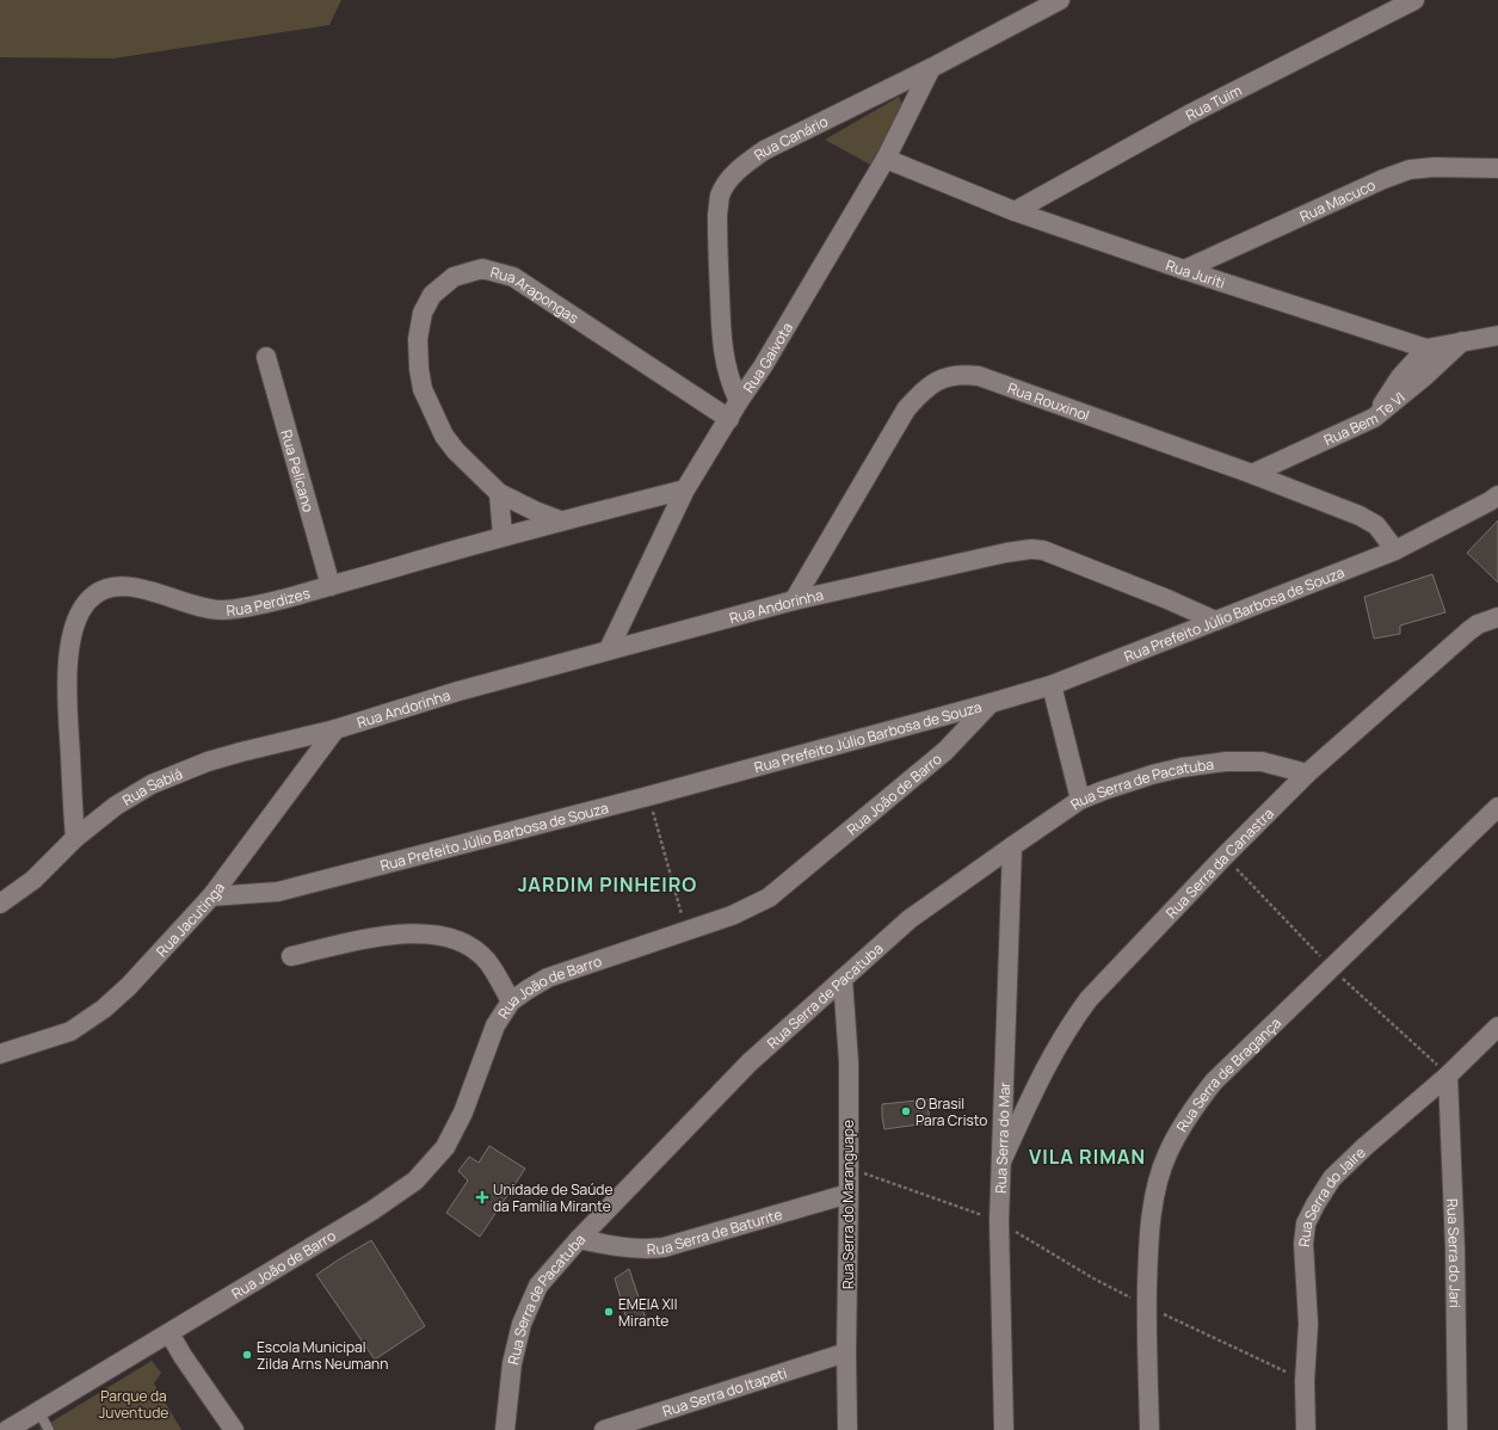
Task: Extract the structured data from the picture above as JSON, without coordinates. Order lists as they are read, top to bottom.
{
  "streets": {
    "street": [
      "Rua Tuim",
      "Rua Canário",
      "Rua Macuco",
      "Rua Juriti",
      "Rua Arapongas",
      "Rua Gaivota",
      "Rua Rouxinol",
      "Rua Bem Te VI",
      "Rua Pelicano",
      "Rua Perdizes",
      "Rua Andorinha",
      "Rua Prefeito Júlio Barbosa de Souza",
      "Rua Serra de Pacatuba",
      "Rua Sabiá",
      "Rua João de Barro",
      "Rua Serra da Canastra",
      "Rua Jacutinga",
      "Rua Serra de Bragança",
      "Rua Serra do Mar",
      "Rua Serra do Jaire",
      "Rua Serra do Maranguape",
      "Rua Serra de Baturite",
      "Rua Serra do Jari",
      "Rua Serra do Itapeti"
    ]
  },
  "crossings": [
    ["Rua Tuim", "Rua Juriti"],
    ["Rua Canário", "Rua Gaivota"],
    ["Rua Macuco", "Rua Juriti"],
    ["Rua Juriti", "Rua Gaivota"],
    ["Rua Arapongas", "Rua Gaivota"],
    ["Rua Arapongas", "Rua Perdizes"],
    ["Rua Gaivota", "Rua Perdizes"],
    ["Rua Gaivota", "Rua Andorinha"],
    ["Rua Rouxinol", "Rua Bem Te VI"],
    ["Rua Rouxinol", "Rua Andorinha"],
    ["Rua Rouxinol", "Rua Prefeito Júlio Barbosa de Souza"],
    ["Rua Pelicano", "Rua Perdizes"],
    ["Rua Perdizes", "Rua Sabiá"],
    ["Rua Andorinha", "Rua Prefeito Júlio Barbosa de Souza"],
    ["Rua Andorinha", "Rua Sabiá"],
    ["Rua Andorinha", "Rua Jacutinga"],
    ["Rua Prefeito Júlio Barbosa de Souza", "Rua João de Barro"],
    ["Rua Prefeito Júlio Barbosa de Souza", "Rua Jacutinga"],
    ["Rua Serra de Pacatuba", "Rua Serra da Canastra"],
    ["Rua Serra de Pacatuba", "Rua Serra do Mar"],
    ["Rua Serra de Pacatuba", "Rua Serra do Maranguape"],
    ["Rua Serra de Pacatuba", "Rua Serra de Baturite"],
    ["Rua Sabiá", "Rua Jacutinga"],
    ["Rua Serra da Canastra", "Rua Serra do Mar"],
    ["Rua Serra do Jaire", "Rua Serra do Jari"],
    ["Rua Serra do Maranguape", "Rua Serra de Baturite"],
    ["Rua Serra do Maranguape", "Rua Serra do Itapeti"]
  ],
  "districts": ["JARDIM PINHEIRO", "VILA RIMAN"],
  "parks": ["Parque da Juventude"],
  "places": {
    "other": ["O Brasil Para Cristo", "EMEIA XII Mirante", "Escola Municipal Zilda Arns Neumann"],
    "health": ["Unidade de Saúde da Família Mirante"]
  }
}
